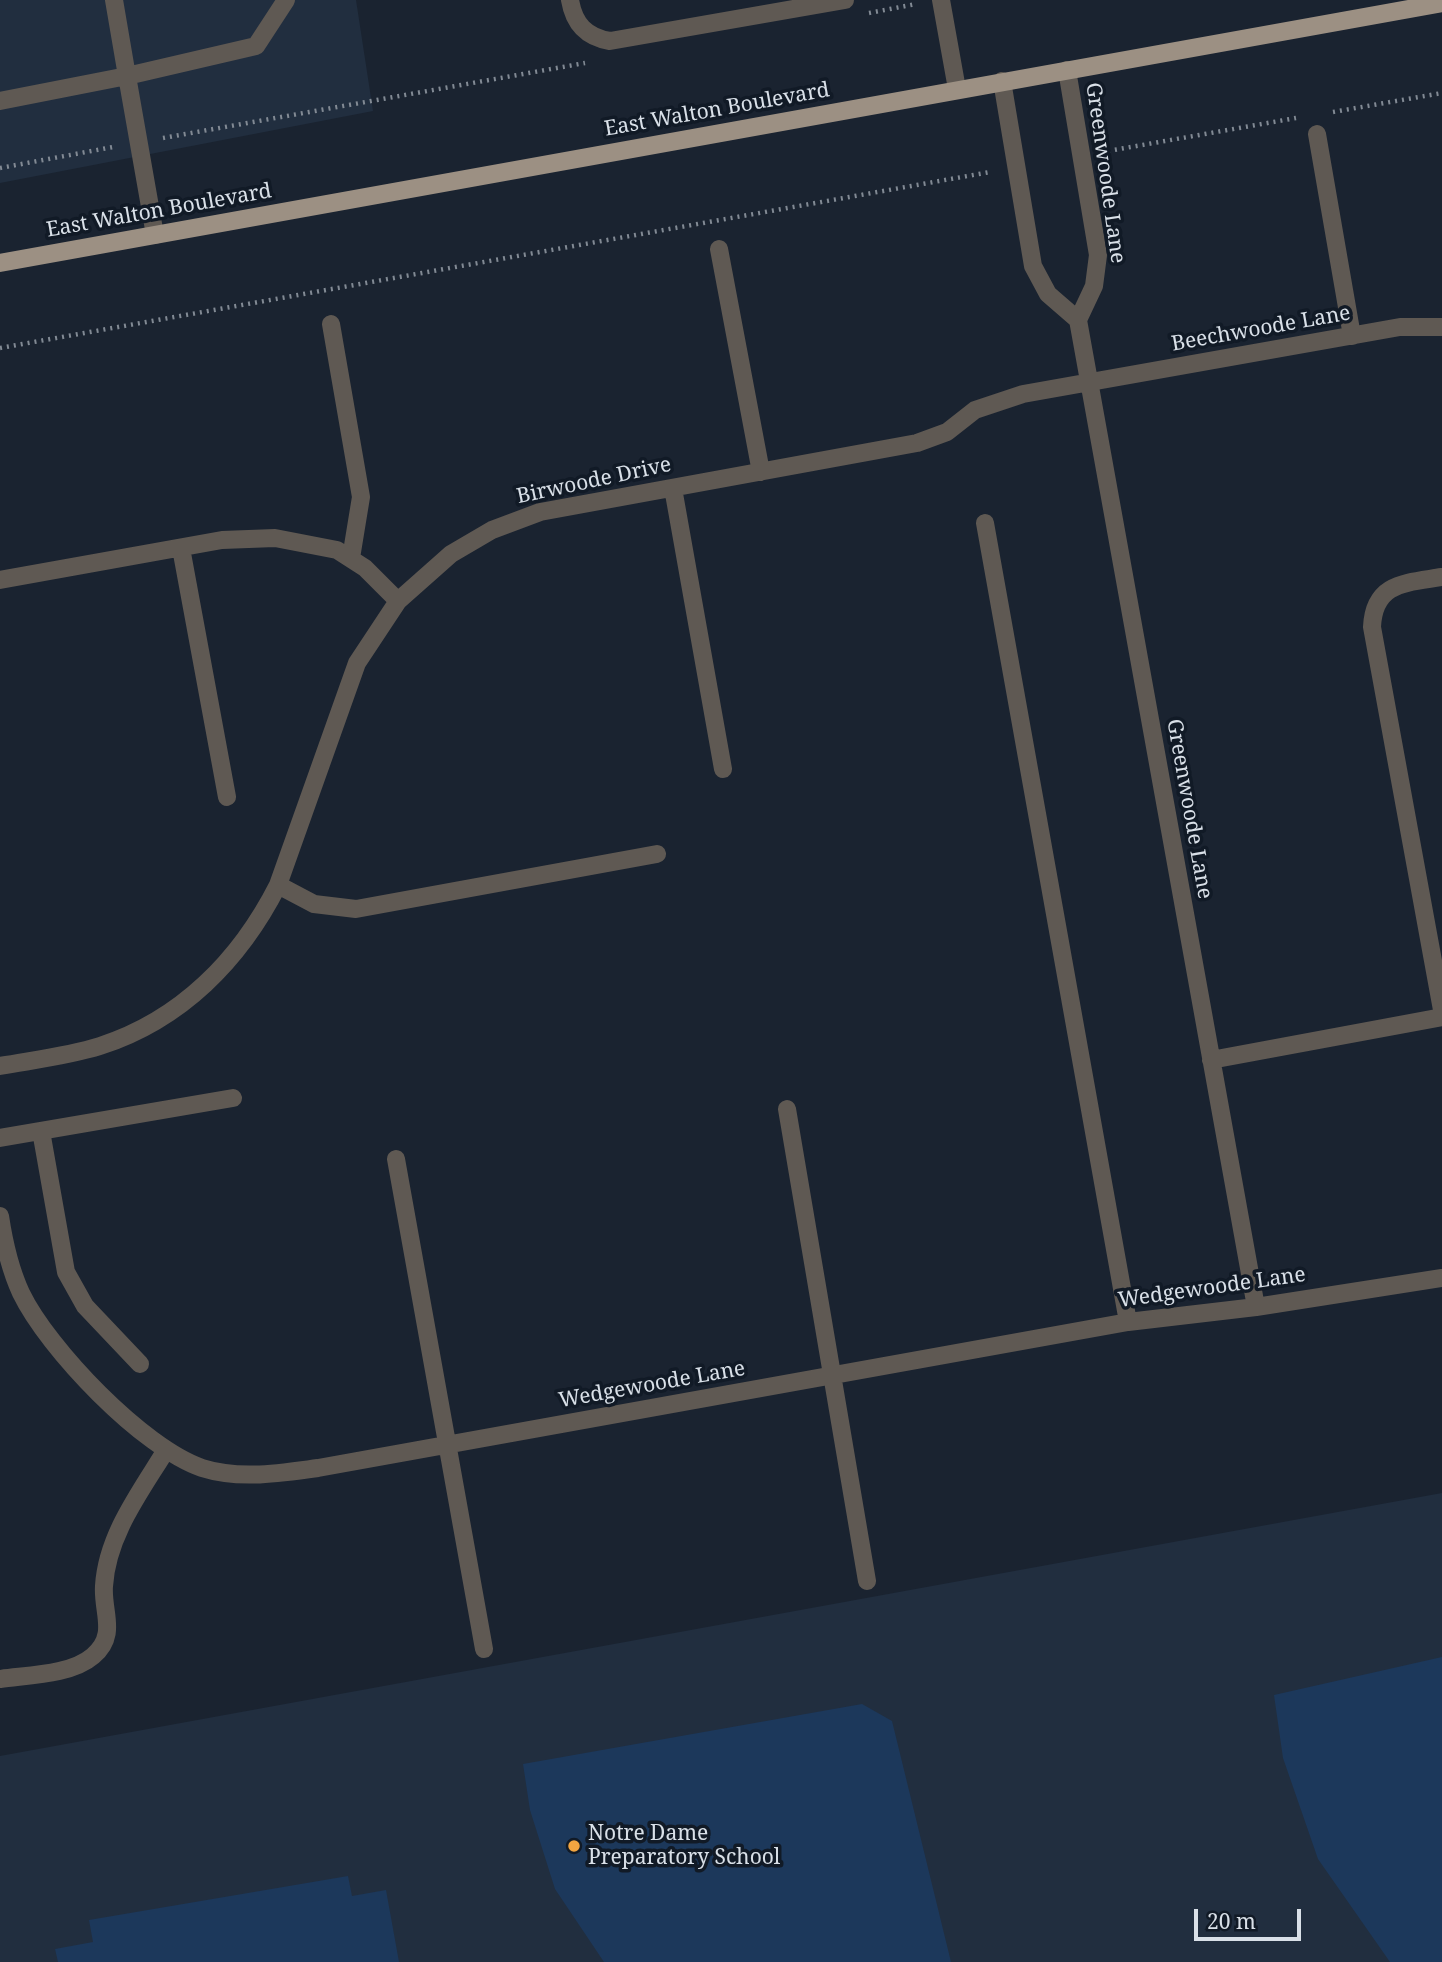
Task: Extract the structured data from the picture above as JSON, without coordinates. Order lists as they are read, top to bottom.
{
  "streets": {
    "main road": ["East Walton Boulevard"],
    "street": [
      "Greenwoode Lane",
      "Beechwoode Lane",
      "Birwoode Drive",
      "Wedgewoode Lane"
    ]
  },
  "crossings": [
    ["East Walton Boulevard", "Greenwoode Lane"],
    ["Greenwoode Lane", "Beechwoode Lane"],
    ["Greenwoode Lane", "Birwoode Drive"],
    ["Greenwoode Lane", "Wedgewoode Lane"],
    ["Beechwoode Lane", "Birwoode Drive"]
  ],
  "places": ["Notre Dame Preparatory School"],
  "scale_bar": "20 m"
}
